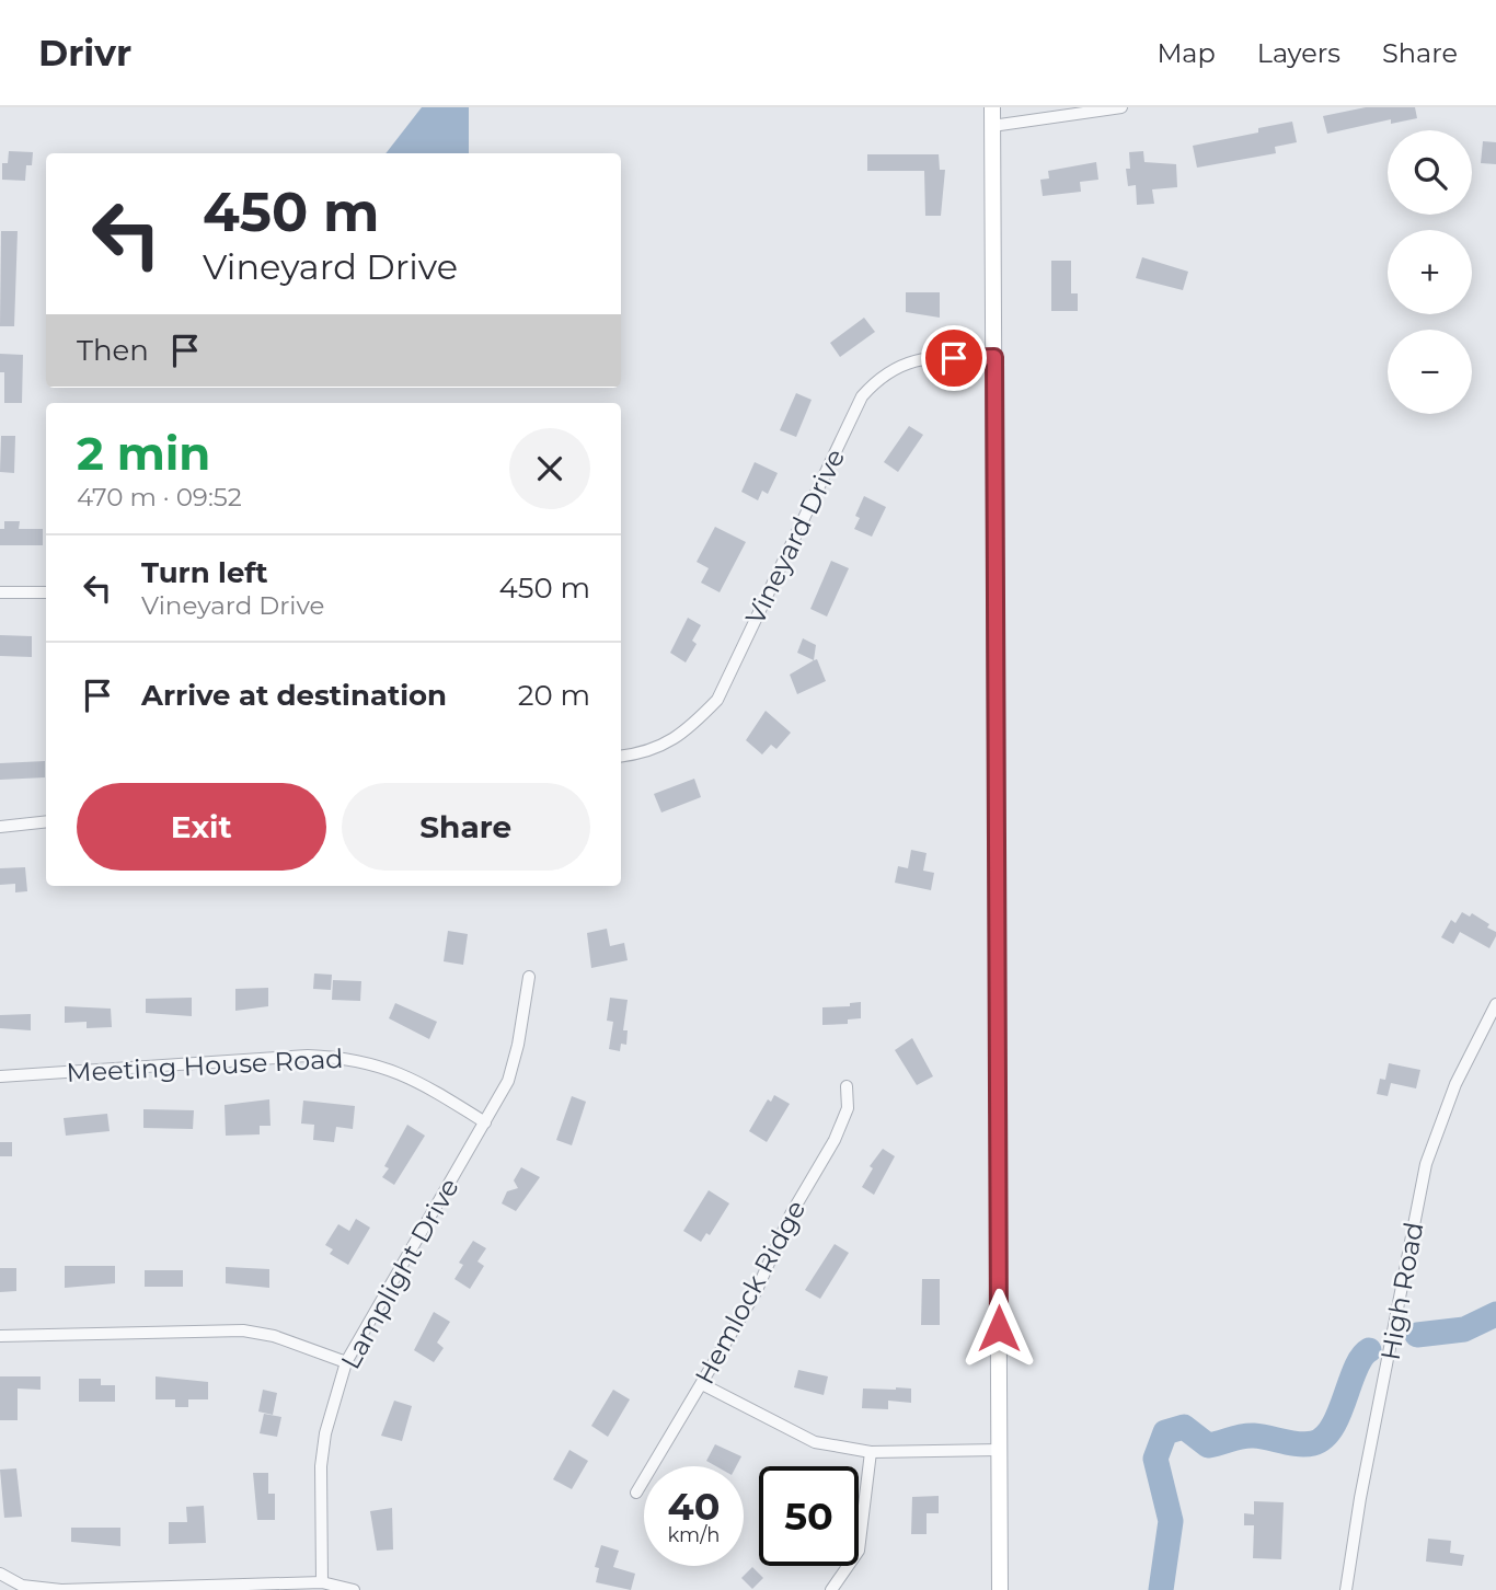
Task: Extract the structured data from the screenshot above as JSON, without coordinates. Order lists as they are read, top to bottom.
{
  "streets": {
    "street": [
      "Vineyard Drive",
      "Meeting House Road",
      "Lamplight Drive",
      "High Road",
      "Hemlock Ridge"
    ]
  },
  "crossings": [
    ["Meeting House Road", "Lamplight Drive"]
  ],
  "page": {
    "header": "Drivr",
    "nav": ["Map", "Layers", "Share"],
    "map_buttons": ["+", "−"],
    "turn": ["450 m", "Vineyard Drive"],
    "then": "Then",
    "heading": ["2 min", "470 m · 09:52"],
    "list": [
      {
        "name": "Turn left",
        "note": "Vineyard Drive",
        "value": "450 m"
      },
      {
        "name": "Arrive at destination",
        "value": "20 m"
      }
    ],
    "buttons": ["Exit", "Share"],
    "speed": "40 km/h",
    "limit": "50"
  }
}
